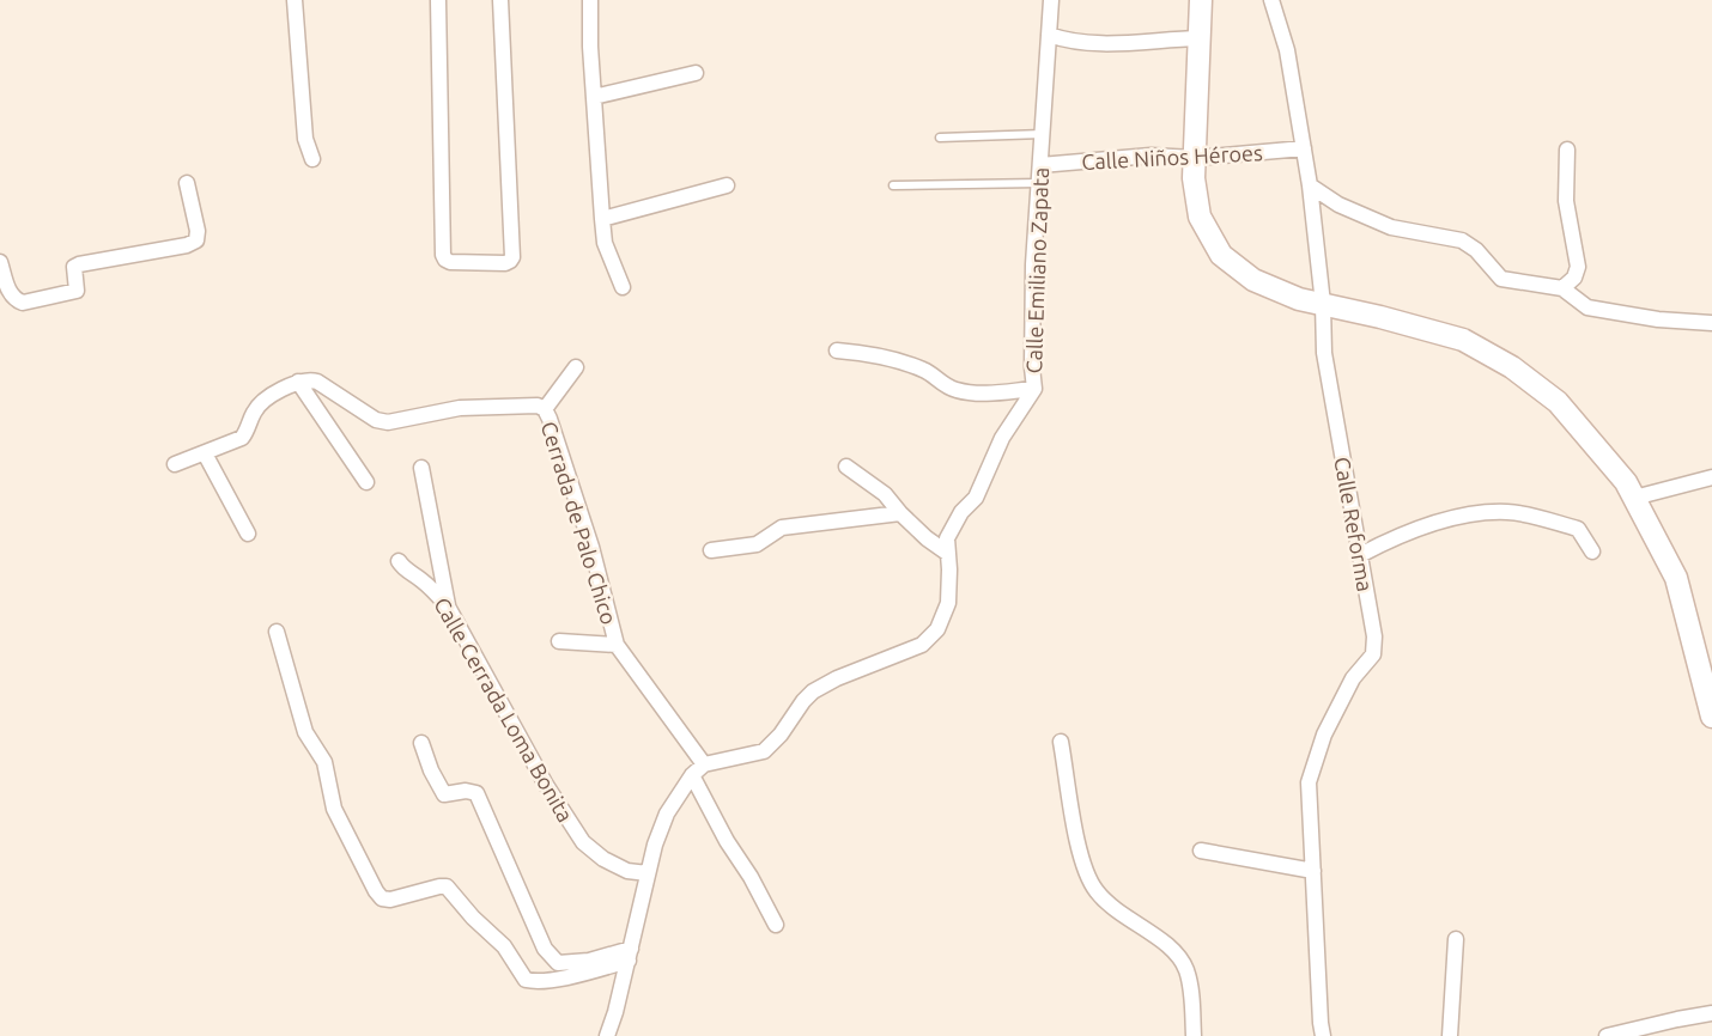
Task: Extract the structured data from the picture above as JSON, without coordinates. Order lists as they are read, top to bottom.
{
  "streets": {
    "street": [
      "Calle Niños Héroes",
      "Calle Emiliano Zapata",
      "Cerrada de Palo Chico",
      "Calle Reforma",
      "Calle Cerrada Loma Bonita"
    ]
  },
  "crossings": [
    ["Calle Niños Héroes", "Calle Emiliano Zapata"],
    ["Calle Niños Héroes", "Calle Reforma"],
    ["Calle Emiliano Zapata", "Cerrada de Palo Chico"],
    ["Calle Emiliano Zapata", "Calle Cerrada Loma Bonita"]
  ]
}
